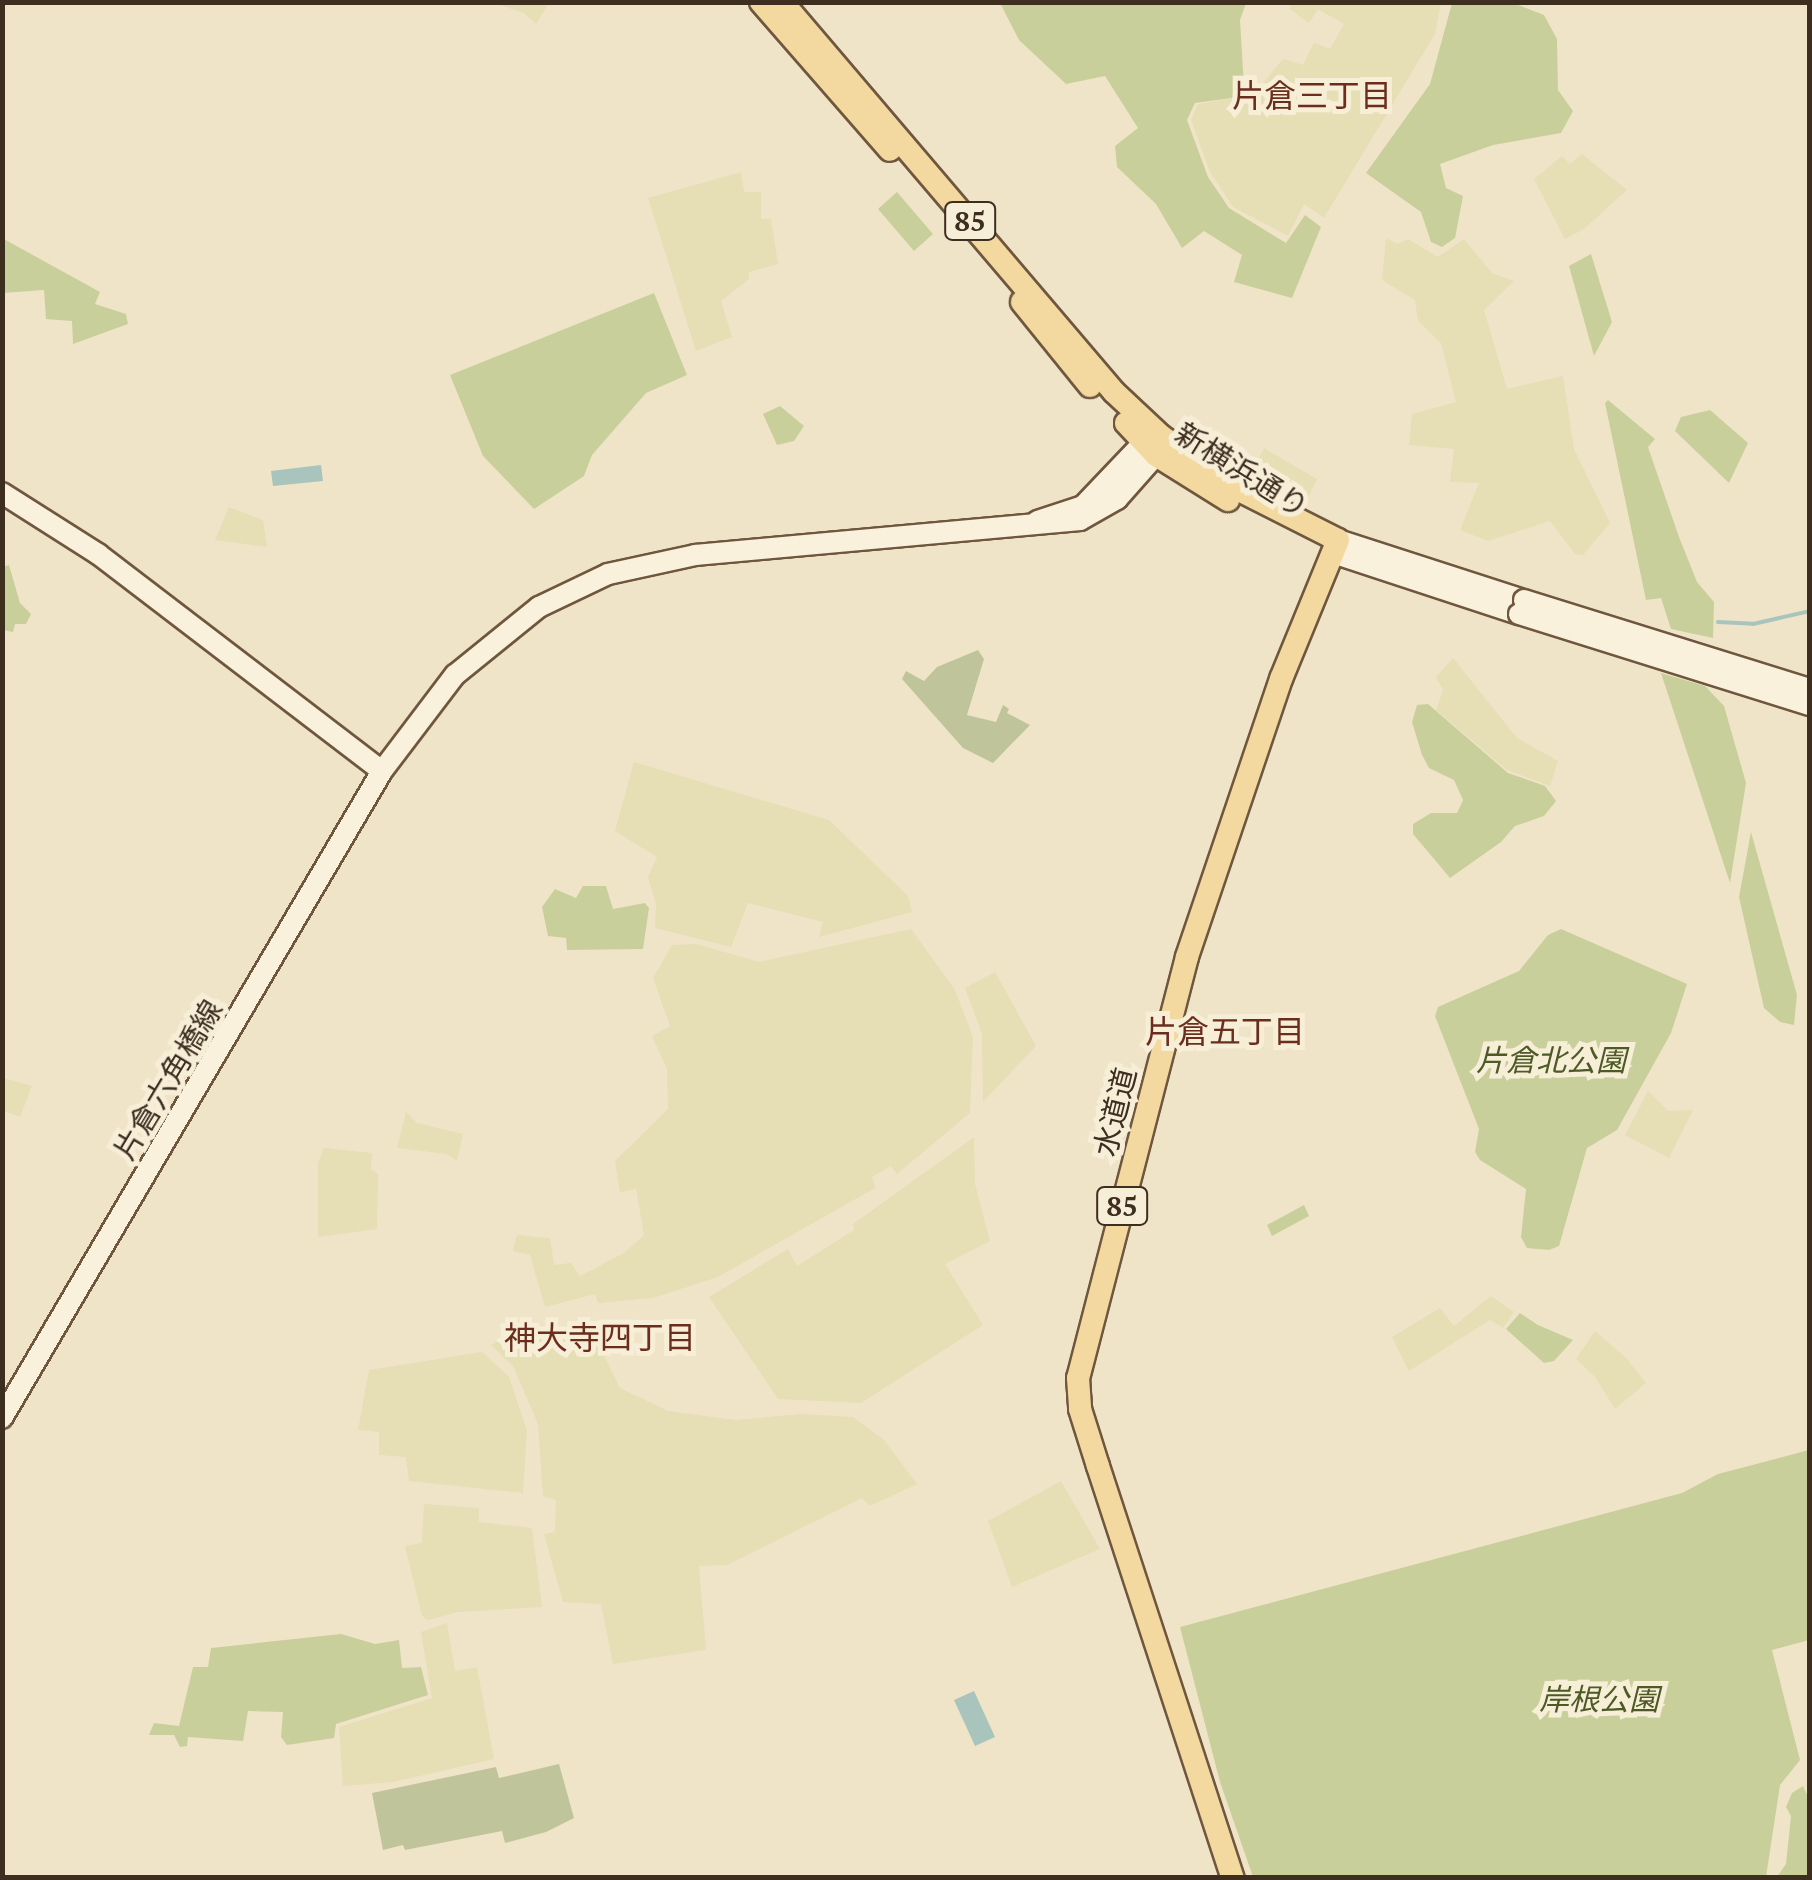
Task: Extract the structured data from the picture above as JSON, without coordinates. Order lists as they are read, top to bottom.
{
  "streets": {
    "main road": ["85", "新横浜通り", "水道道"],
    "street": ["片倉六角橋線"]
  },
  "crossings": [
    ["新横浜通り", "片倉六角橋線"],
    ["新横浜通り", "水道道"]
  ],
  "districts": ["片倉三丁目", "片倉五丁目", "神大寺四丁目"],
  "parks": ["片倉北公園", "岸根公園"]
}
